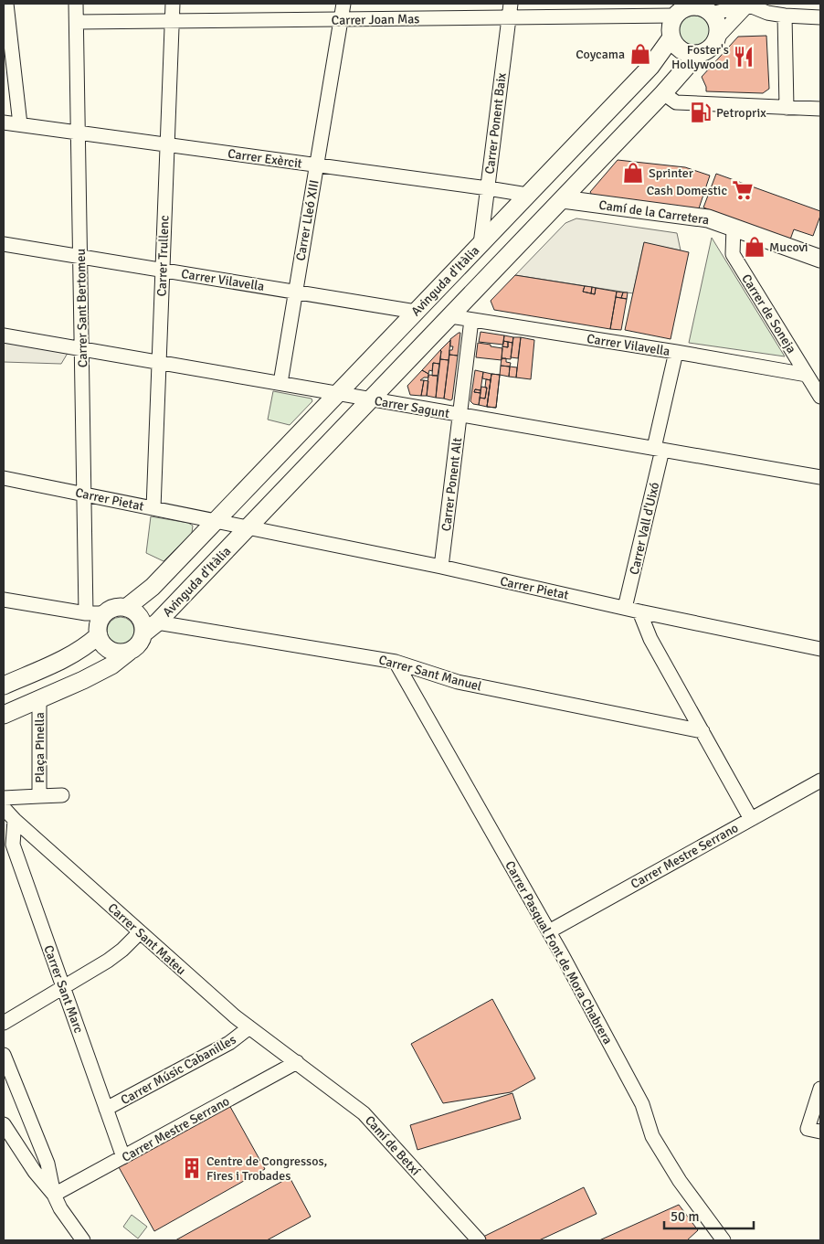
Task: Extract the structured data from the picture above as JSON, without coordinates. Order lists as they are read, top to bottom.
{
  "streets": {
    "main road": ["Camí de la Carretera", "Avinguda d'Itàlia"],
    "street": [
      "Carrer Joan Mas",
      "Carrer Ponent Baix",
      "Carrer Exèrcit",
      "Carrer Lleó XIII",
      "Carrer Trullenc",
      "Carrer Vilavella",
      "Carrer Sant Bertomeu",
      "Carrer de Soneja",
      "Carrer Sagunt",
      "Carrer Ponent Alt",
      "Carrer Pietat",
      "Carrer Vall d'Uixó",
      "Carrer Sant Manuel",
      "Plaça Pinella",
      "Carrer Mestre Serrano",
      "Carrer Sant Mateu",
      "Carrer Pasqual Font de Mora Chabrera",
      "Carrer Sant Marc",
      "Carrer Músic Cabanilles",
      "Camí de Betxí"
    ]
  },
  "crossings": [
    ["Carrer Joan Mas", "Carrer Ponent Baix"],
    ["Carrer Joan Mas", "Carrer Lleó XIII"],
    ["Carrer Joan Mas", "Carrer Trullenc"],
    ["Carrer Joan Mas", "Avinguda d'Itàlia"],
    ["Carrer Joan Mas", "Carrer Sant Bertomeu"],
    ["Carrer Ponent Baix", "Carrer Exèrcit"],
    ["Carrer Ponent Baix", "Avinguda d'Itàlia"],
    ["Carrer Exèrcit", "Carrer Lleó XIII"],
    ["Carrer Exèrcit", "Carrer Trullenc"],
    ["Carrer Exèrcit", "Avinguda d'Itàlia"],
    ["Carrer Exèrcit", "Carrer Sant Bertomeu"],
    ["Camí de la Carretera", "Avinguda d'Itàlia"],
    ["Camí de la Carretera", "Carrer de Soneja"],
    ["Carrer Lleó XIII", "Carrer Vilavella"],
    ["Carrer Lleó XIII", "Carrer Sagunt"],
    ["Carrer Trullenc", "Carrer Vilavella"],
    ["Carrer Trullenc", "Carrer Sagunt"],
    ["Carrer Trullenc", "Carrer Pietat"],
    ["Carrer Vilavella", "Avinguda d'Itàlia"],
    ["Carrer Vilavella", "Carrer Sant Bertomeu"],
    ["Carrer Vilavella", "Carrer de Soneja"],
    ["Carrer Vilavella", "Carrer Ponent Alt"],
    ["Carrer Vilavella", "Carrer Vall d'Uixó"],
    ["Avinguda d'Itàlia", "Carrer Sagunt"],
    ["Avinguda d'Itàlia", "Carrer Pietat"],
    ["Avinguda d'Itàlia", "Carrer Sant Manuel"],
    ["Carrer Sant Bertomeu", "Carrer Sagunt"],
    ["Carrer Sant Bertomeu", "Carrer Pietat"],
    ["Carrer Sagunt", "Carrer Ponent Alt"],
    ["Carrer Sagunt", "Carrer Vall d'Uixó"],
    ["Carrer Ponent Alt", "Carrer Pietat"],
    ["Carrer Pietat", "Carrer Vall d'Uixó"],
    ["Carrer Sant Manuel", "Carrer Pasqual Font de Mora Chabrera"],
    ["Carrer Mestre Serrano", "Carrer Sant Mateu"],
    ["Carrer Mestre Serrano", "Carrer Pasqual Font de Mora Chabrera"],
    ["Carrer Mestre Serrano", "Carrer Sant Marc"],
    ["Carrer Mestre Serrano", "Camí de Betxí"],
    ["Carrer Sant Mateu", "Carrer Sant Marc"],
    ["Carrer Sant Mateu", "Carrer Músic Cabanilles"],
    ["Carrer Sant Mateu", "Camí de Betxí"],
    ["Carrer Sant Marc", "Carrer Músic Cabanilles"]
  ],
  "places": {
    "shop": ["Coycama", "Sprinter", "Mucovi"],
    "restaurant": ["Foster's Hollywood"],
    "fuel station": ["Petroprix"],
    "supermarket": ["Cash Domestic"],
    "building": ["Centre de Congressos, Fires i Trobades"]
  },
  "scale_bar": "50 m"
}
